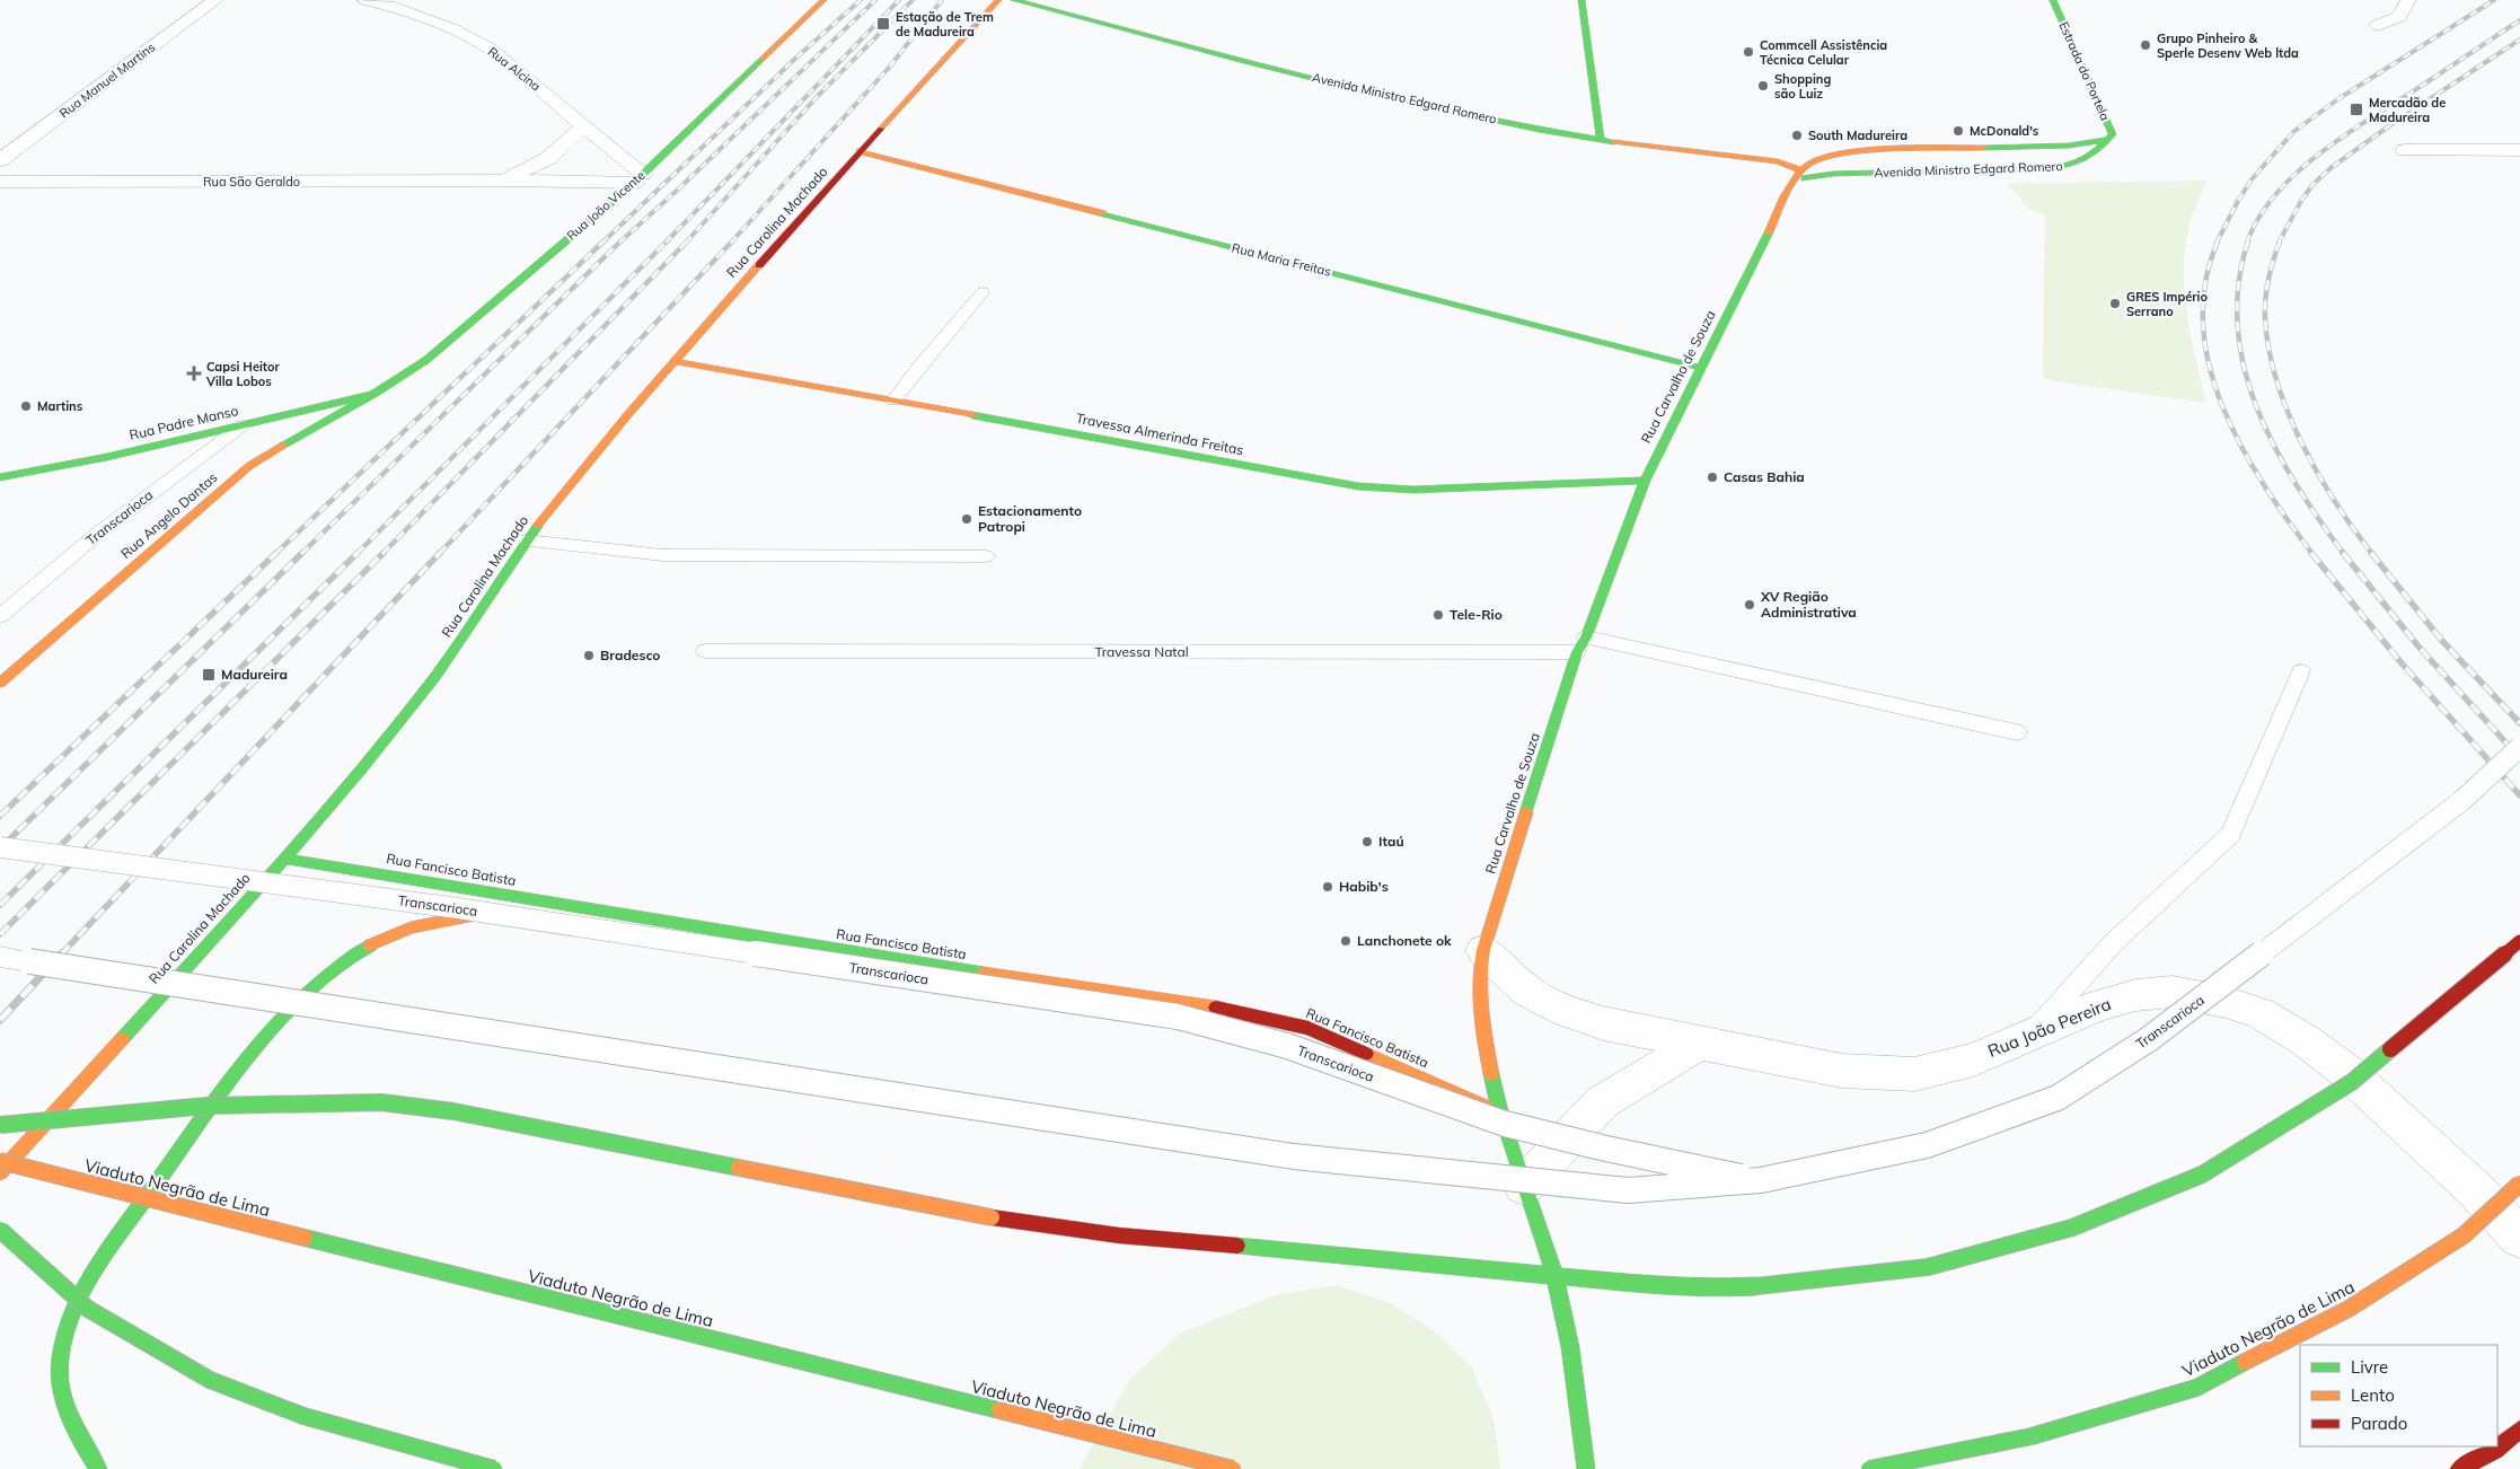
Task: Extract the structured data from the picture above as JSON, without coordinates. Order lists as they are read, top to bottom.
{
  "streets": {
    "main road": [
      "Estrada do Portela",
      "Avenida Ministro Edgard Romero",
      "Rua João Vicente",
      "Rua Carolina Machado",
      "Rua Maria Freitas",
      "Rua Carvalho de Souza",
      "Rua Padre Manso",
      "Travessa Almerinda Freitas",
      "Rua Angelo Dantas",
      "Rua Fancisco Batista",
      "Viaduto Negrão de Lima"
    ],
    "street": [
      "Rua Alcina",
      "Rua Manuel Martins",
      "Rua São Geraldo",
      "Rua João Pereira"
    ],
    "lane": ["Transcarioca", "Travessa Natal"]
  },
  "crossings": [
    ["Rua Alcina", "Rua São Geraldo"],
    ["Rua Alcina", "Rua João Vicente"],
    ["Estrada do Portela", "Avenida Ministro Edgard Romero"],
    ["Avenida Ministro Edgard Romero", "Rua Carvalho de Souza"],
    ["Rua São Geraldo", "Rua João Vicente"],
    ["Rua João Vicente", "Rua Padre Manso"],
    ["Rua João Vicente", "Rua Angelo Dantas"],
    ["Rua Carolina Machado", "Rua Maria Freitas"],
    ["Rua Carolina Machado", "Travessa Almerinda Freitas"],
    ["Rua Carolina Machado", "Rua Fancisco Batista"],
    ["Rua Maria Freitas", "Rua Carvalho de Souza"],
    ["Rua Carvalho de Souza", "Travessa Almerinda Freitas"],
    ["Rua Carvalho de Souza", "Travessa Natal"],
    ["Rua Carvalho de Souza", "Rua Fancisco Batista"],
    ["Rua Carvalho de Souza", "Rua João Pereira"],
    ["Rua Padre Manso", "Rua Angelo Dantas"],
    ["Rua Padre Manso", "Transcarioca"]
  ],
  "places": {
    "transit": ["Estação de Trem de Madureira", "Mercadão de Madureira", "Madureira"],
    "other": [
      "Grupo Pinheiro & Sperle Desenv Web ltda",
      "Commcell Assistência Técnica Celular",
      "Shopping são Luiz",
      "McDonald's",
      "South Madureira",
      "GRES Império Serrano",
      "Martins",
      "Casas Bahia",
      "Estacionamento Patropi",
      "XV Região Administrativa",
      "Tele-Rio",
      "Bradesco",
      "Itaú",
      "Habib's",
      "Lanchonete ok"
    ],
    "health": ["Capsi Heitor Villa Lobos"]
  },
  "legend": ["Livre", "Lento", "Parado"]
}
